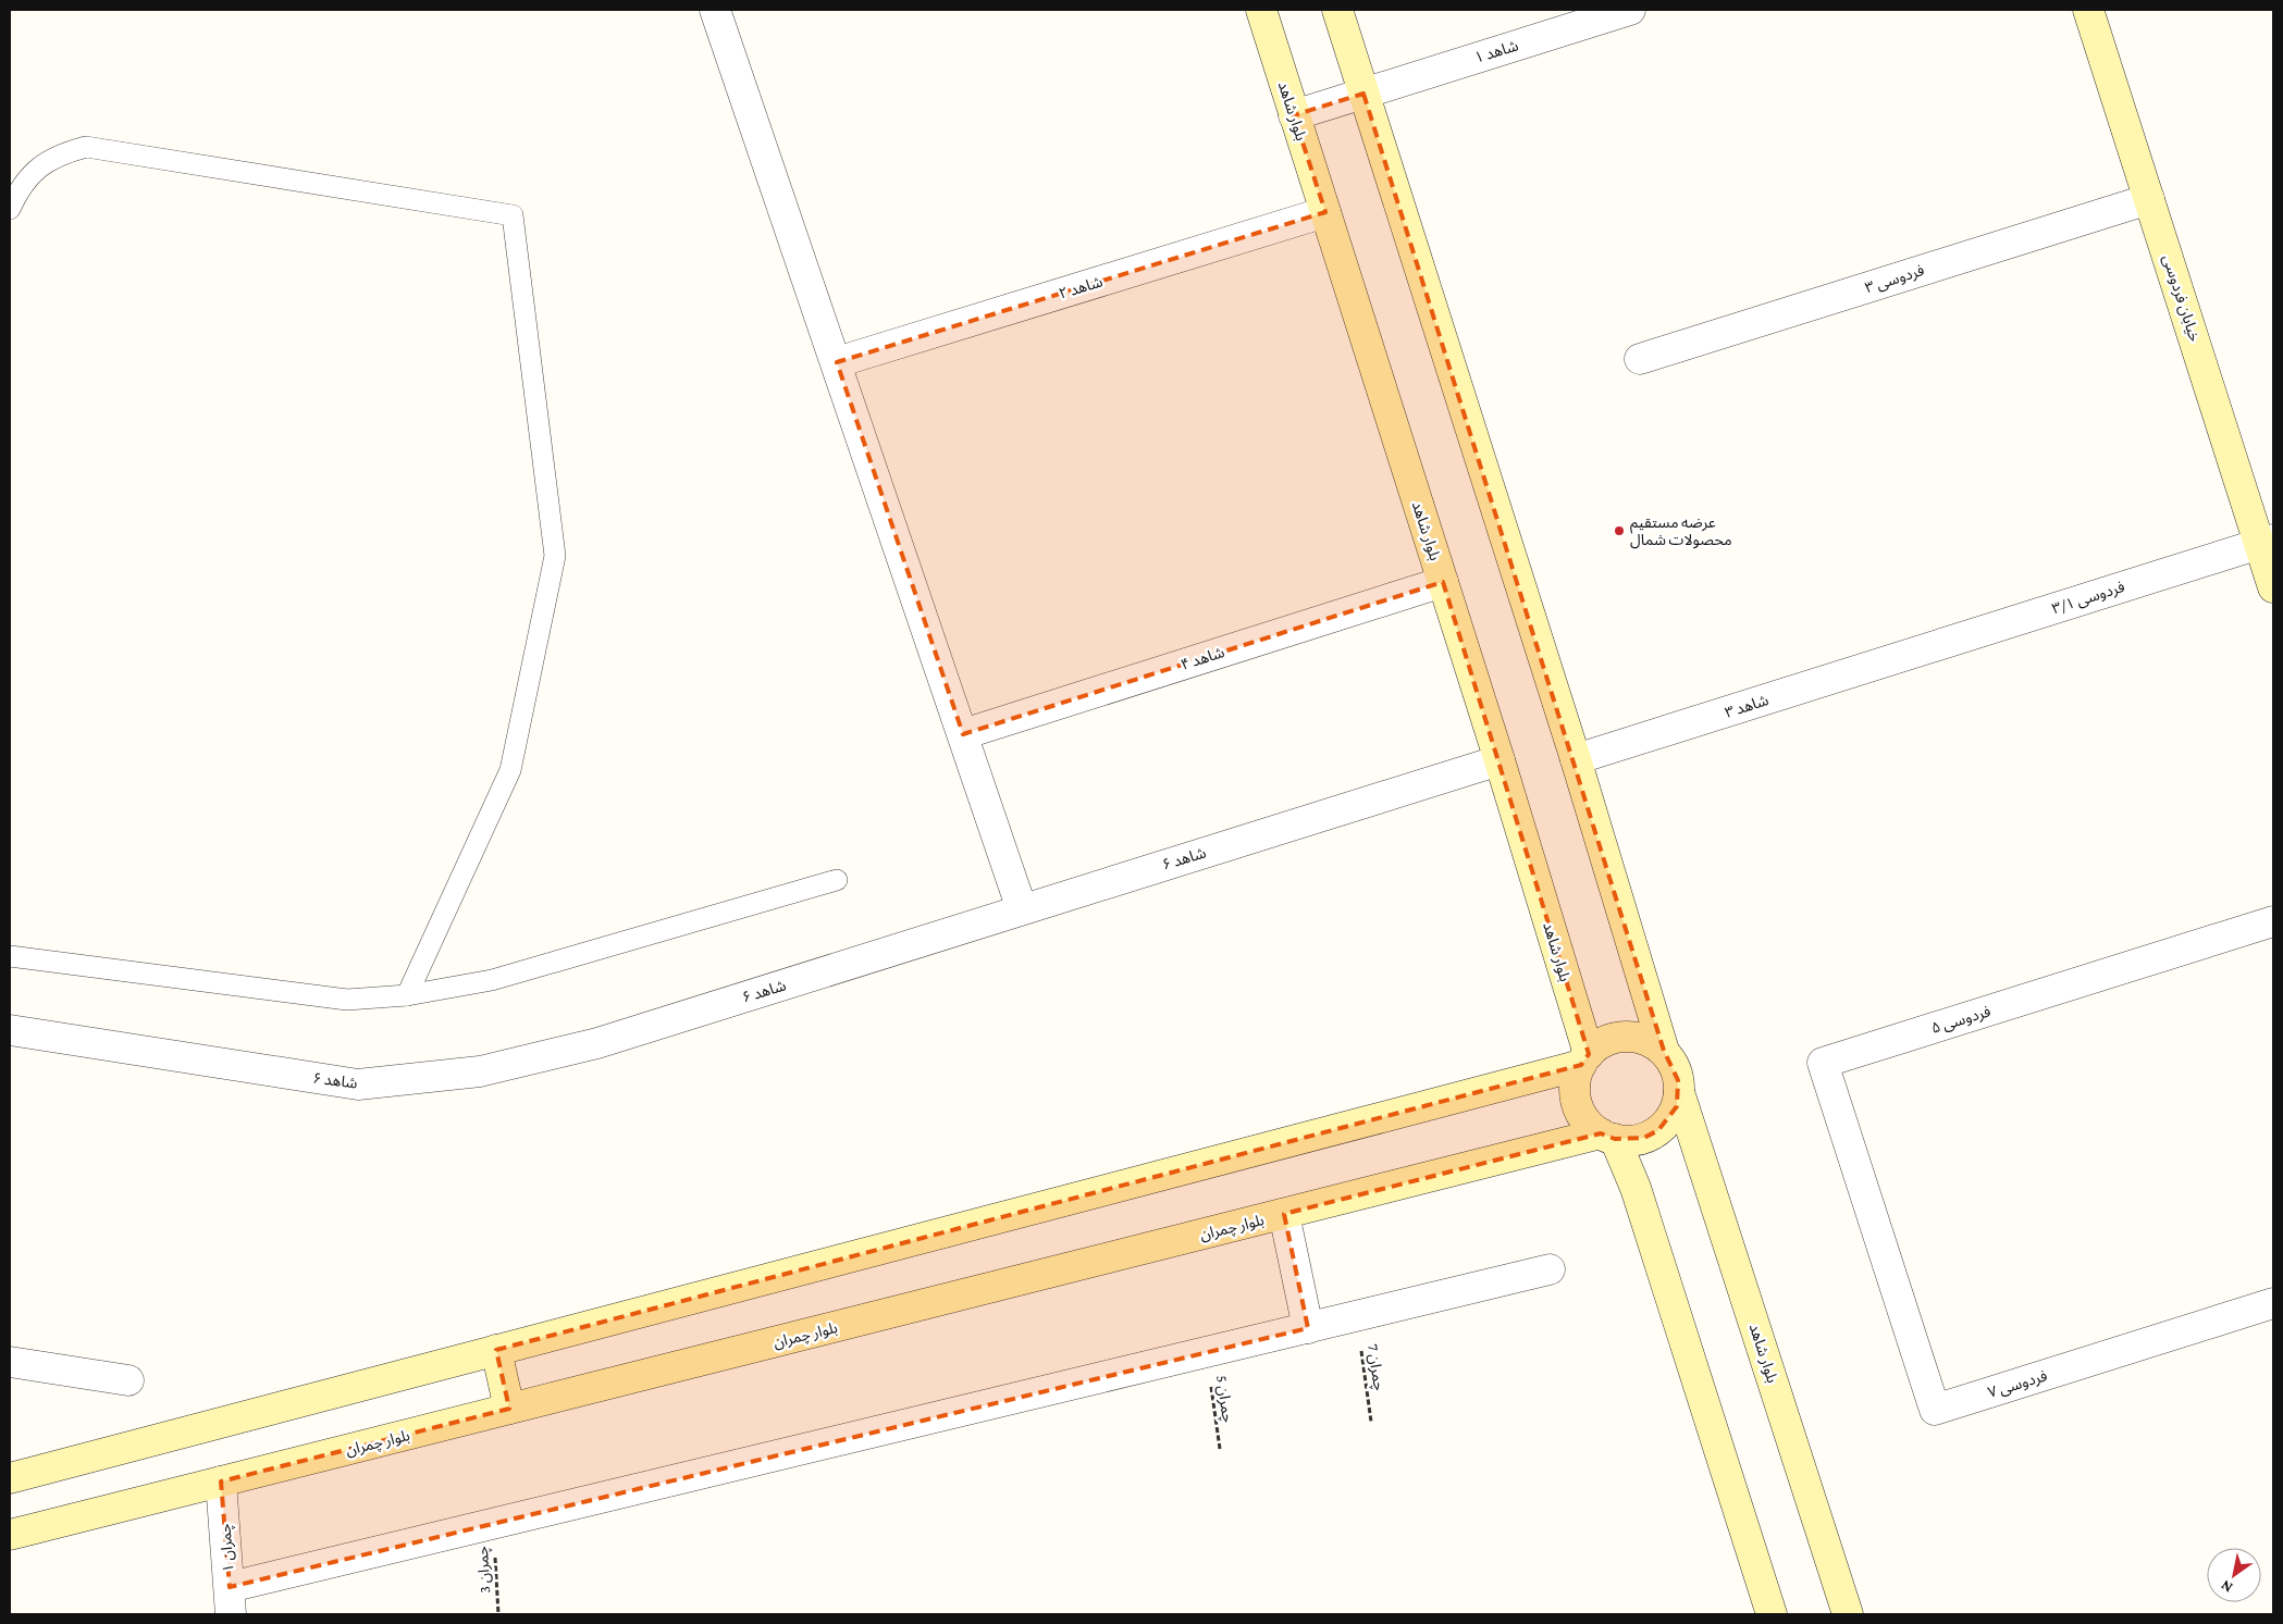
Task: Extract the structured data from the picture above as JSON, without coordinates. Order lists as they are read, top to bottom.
{
  "streets": {
    "main road": ["بلوار شاهد", "خیابان فردوسی", "بلوار چمران"],
    "street": [
      "شاهد ۱",
      "فردوسی ۳",
      "شاهد ۲",
      "فردوسی ۳/۱",
      "شاهد ۴",
      "شاهد ۳",
      "شاهد ۶",
      "فردوسی ۵",
      "فردوسی ۷",
      "چمران ۱"
    ],
    "path": ["چمران 7", "چمران 5", "چمران 3"]
  },
  "crossings": [
    ["شاهد ۱", "بلوار شاهد"],
    ["بلوار شاهد", "شاهد ۲"],
    ["بلوار شاهد", "شاهد ۴"],
    ["بلوار شاهد", "شاهد ۶"],
    ["بلوار شاهد", "بلوار چمران"],
    ["فردوسی ۳", "خیابان فردوسی"],
    ["خیابان فردوسی", "فردوسی ۳/۱"],
    ["فردوسی ۳/۱", "شاهد ۳"],
    ["فردوسی ۵", "فردوسی ۷"],
    ["بلوار چمران", "چمران ۱"]
  ],
  "places": ["عرضه مستقیم محصولات شمال"],
  "north": "bottom left"
}
